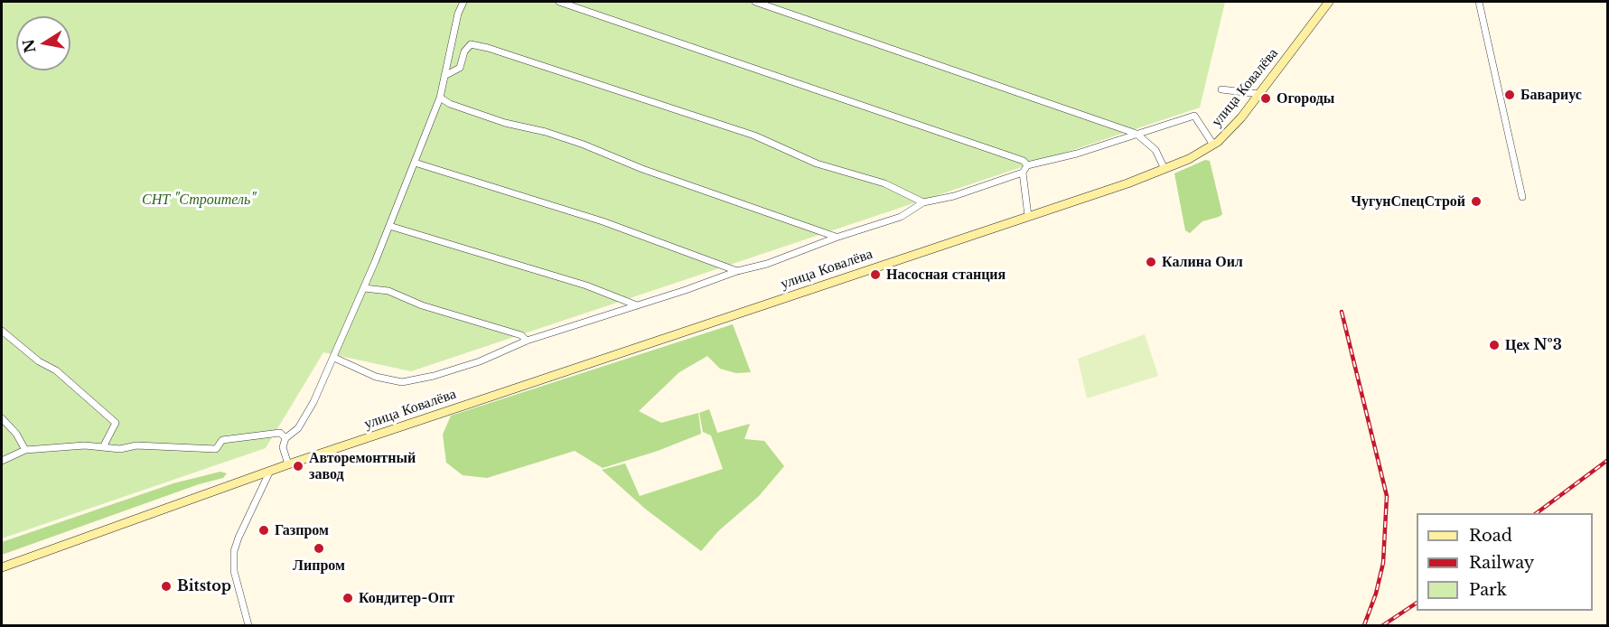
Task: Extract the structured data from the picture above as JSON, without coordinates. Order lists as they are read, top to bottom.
{
  "streets": {
    "street": ["улица Ковалёва"]
  },
  "parks": ["СНТ \"Строитель\""],
  "places": [
    "Бавариус",
    "Огороды",
    "ЧугунСпецСтрой",
    "Калина Оил",
    "Насосная станция",
    "Цех №3",
    "Авторемонтный завод",
    "Газпром",
    "Липром",
    "Bitstop",
    "Кондитер-Опт"
  ],
  "legend": ["Road", "Railway", "Park"],
  "north": "left"
}
